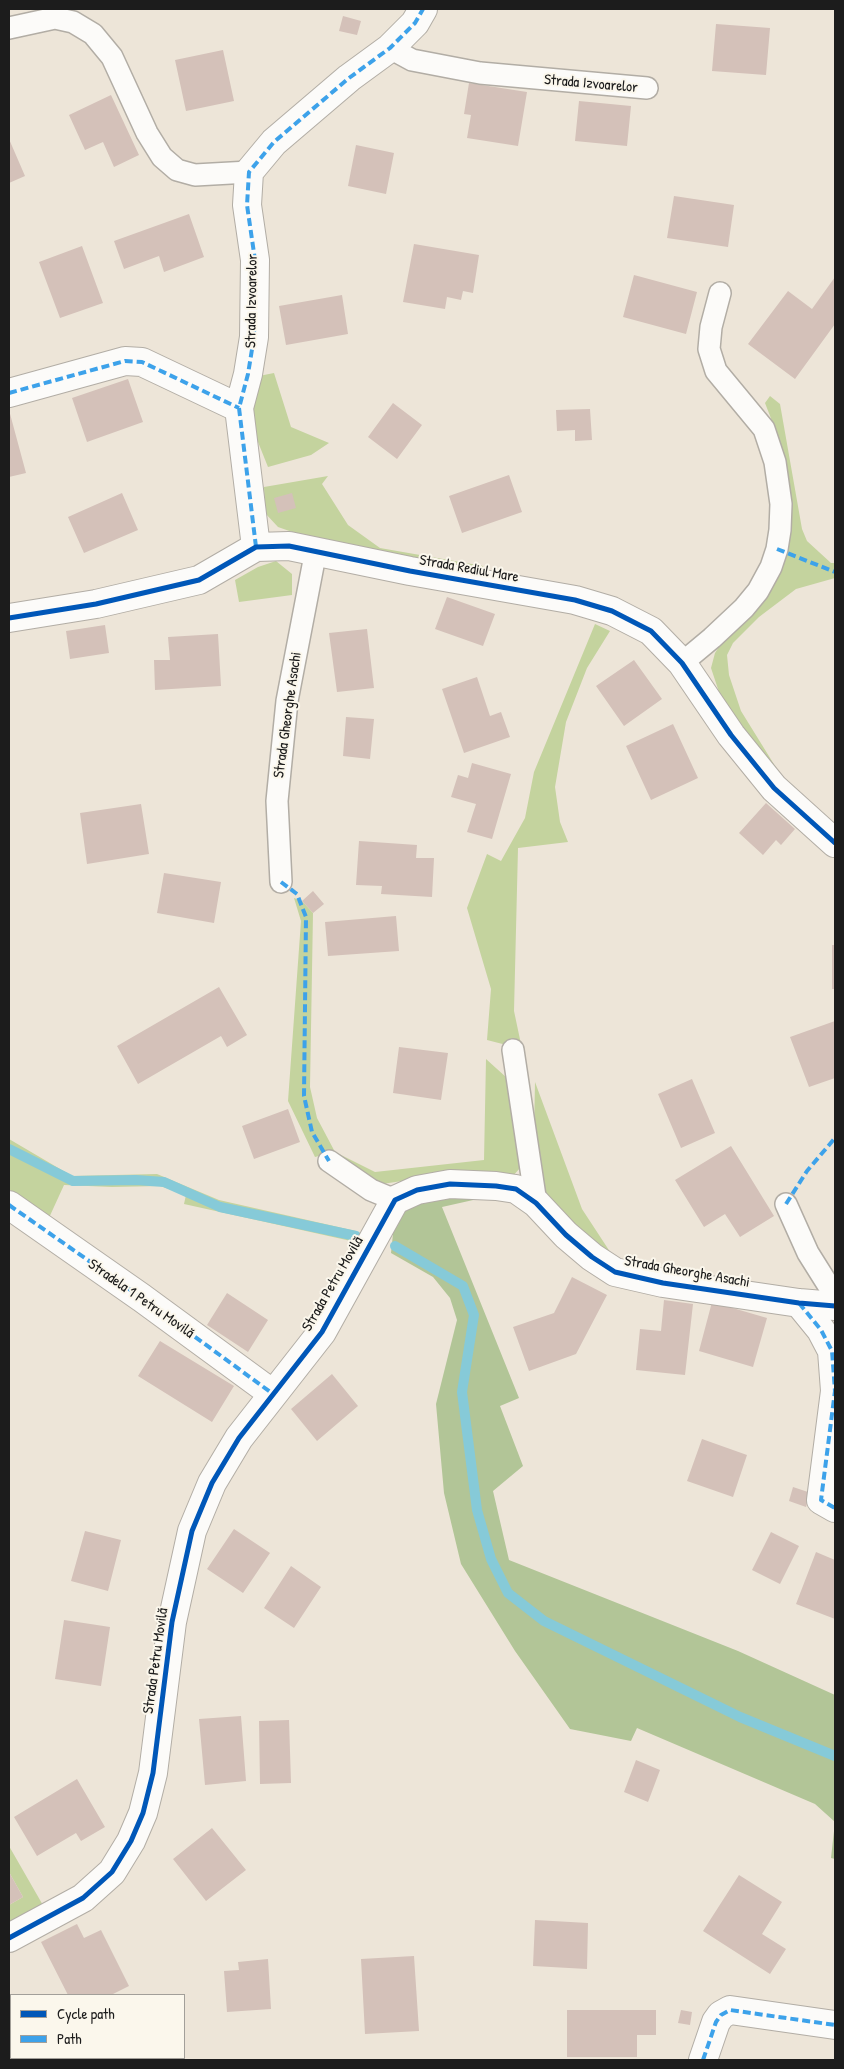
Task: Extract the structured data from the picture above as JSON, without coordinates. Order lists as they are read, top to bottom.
{
  "streets": {
    "street": [
      "Strada Izvoarelor",
      "Strada Rediul Mare",
      "Strada Gheorghe Asachi",
      "Strada Petru Movilă",
      "Stradela 1 Petru Movilă"
    ]
  },
  "crossings": [
    ["Strada Izvoarelor", "Strada Rediul Mare"],
    ["Strada Rediul Mare", "Strada Gheorghe Asachi"],
    ["Strada Gheorghe Asachi", "Strada Petru Movilă"],
    ["Strada Petru Movilă", "Stradela 1 Petru Movilă"]
  ],
  "legend": ["Cycle path", "Path"]
}
